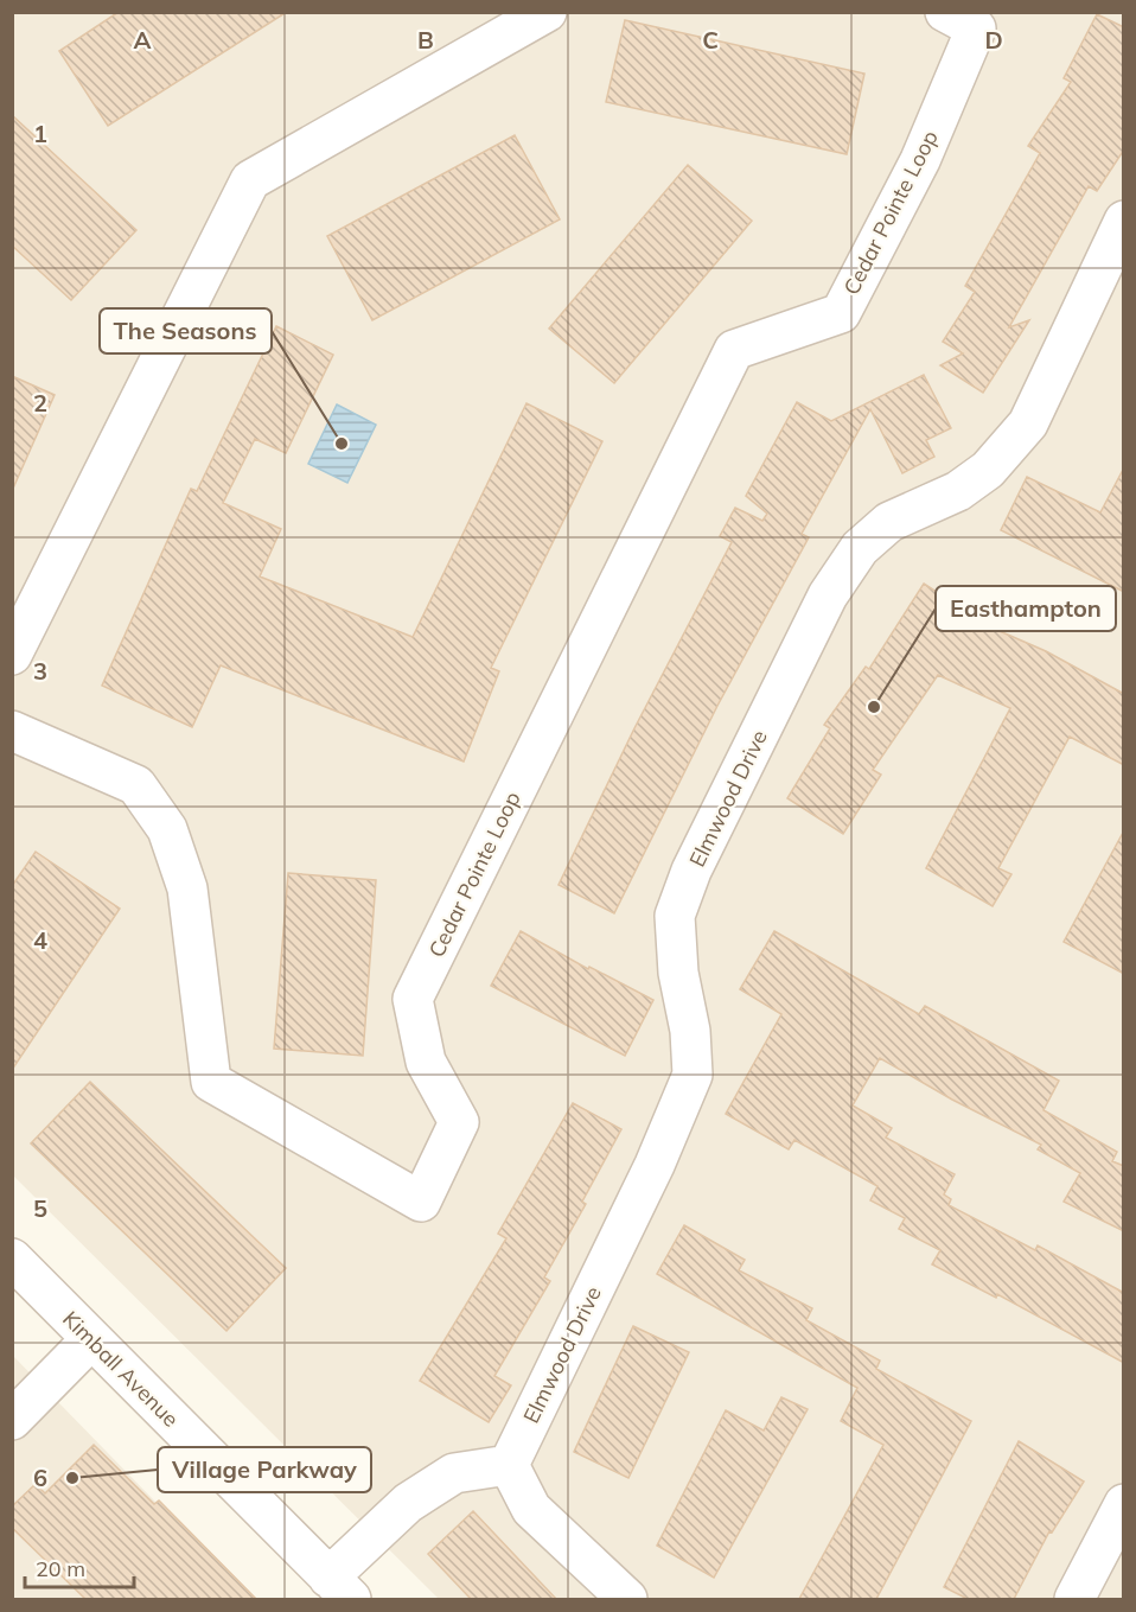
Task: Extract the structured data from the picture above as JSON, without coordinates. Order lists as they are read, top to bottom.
{
  "streets": {
    "street": ["Cedar Pointe Loop", "Elmwood Drive", "Kimball Avenue"]
  },
  "places": ["The Seasons", "Easthampton", "Village Parkway"],
  "scale_bar": "20 m",
  "grid": {
    "columns": [
      "A",
      "B",
      "C",
      "D"
    ],
    "rows": [
      "1",
      "2",
      "3",
      "4",
      "5",
      "6"
    ]
  }
}
